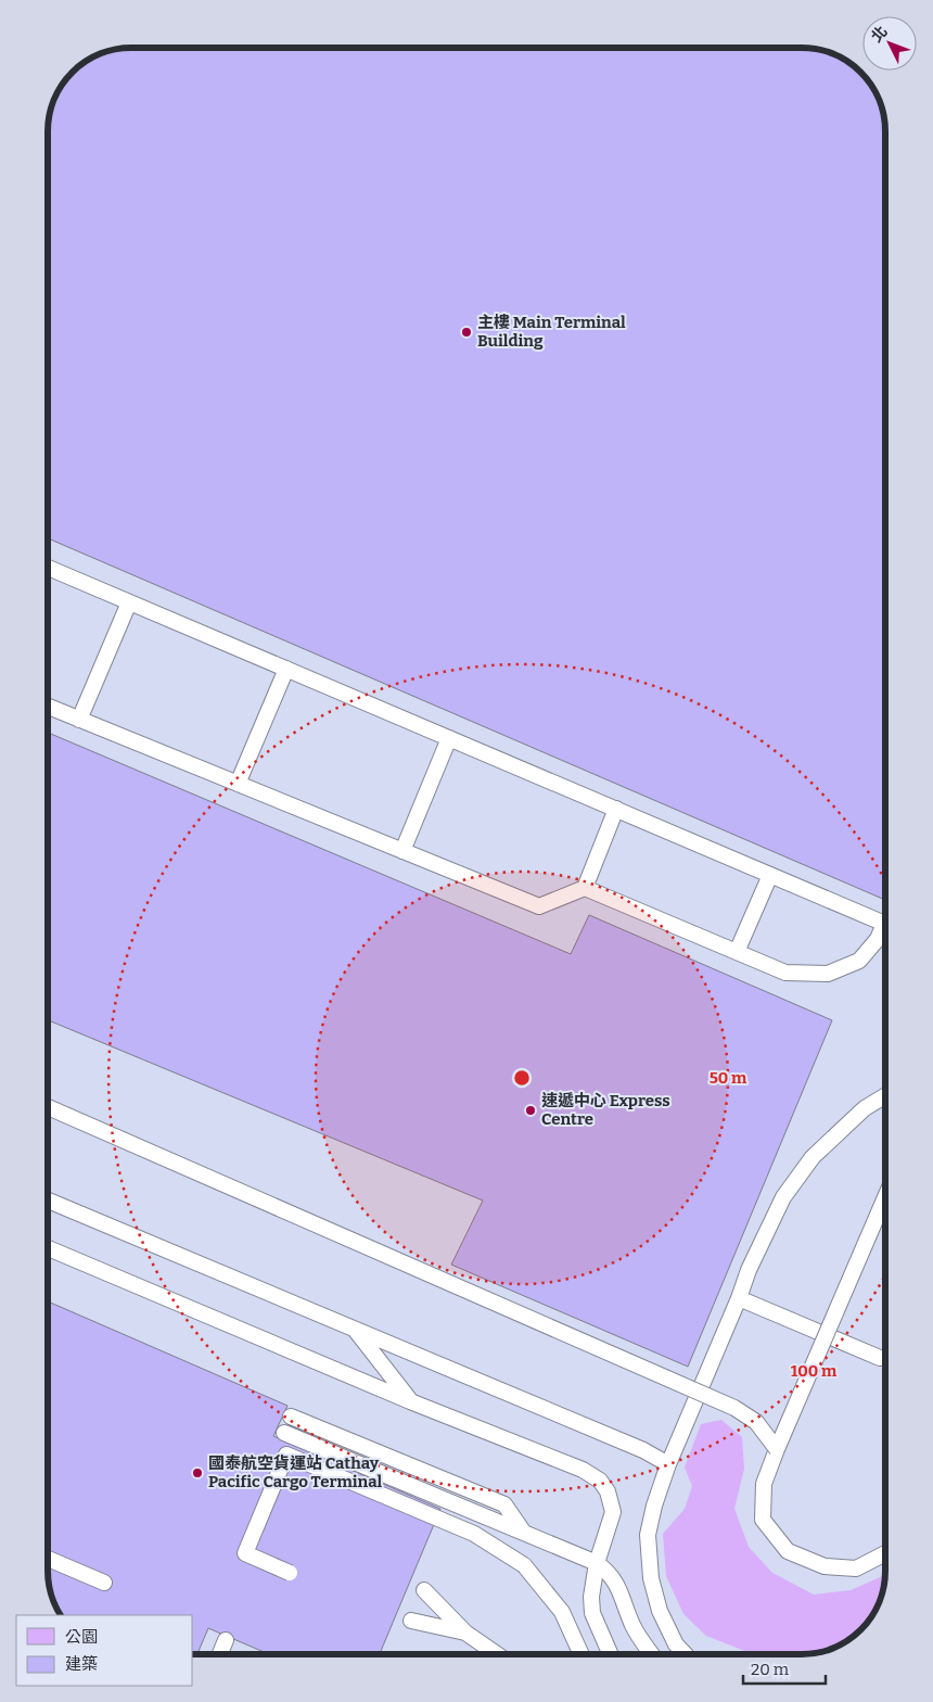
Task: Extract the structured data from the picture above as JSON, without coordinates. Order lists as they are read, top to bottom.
{
  "places": ["主樓 Main Terminal Building", "速遞中心 Express Centre", "國泰航空貨運站 Cathay Pacific Cargo Terminal"],
  "legend": ["公園", "建築"],
  "scale_bar": "20 m",
  "north": "top left",
  "rings": ["50 m", "100 m"]
}
